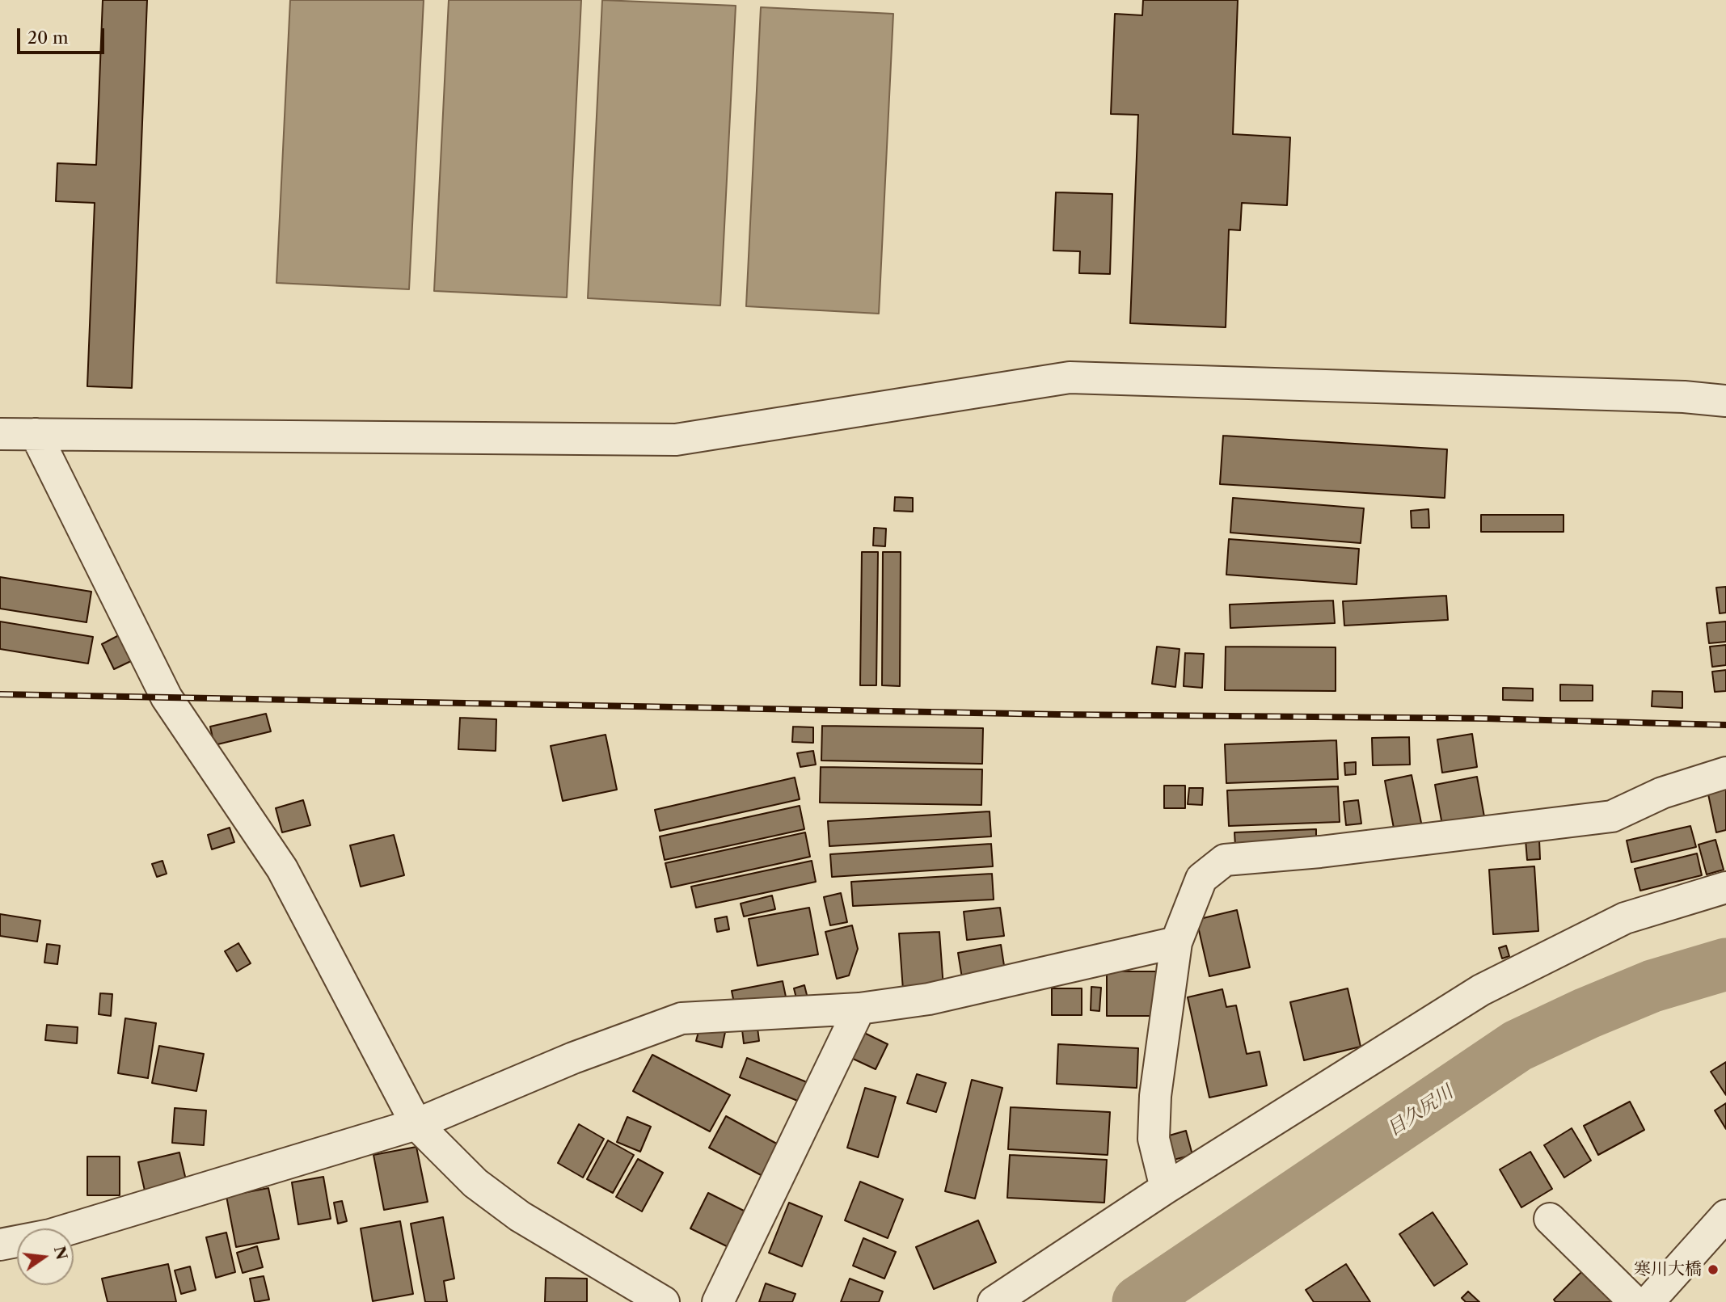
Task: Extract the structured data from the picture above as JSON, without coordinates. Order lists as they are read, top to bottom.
{
  "water": ["目久尻川"],
  "places": ["寒川大橋"],
  "scale_bar": "20 m",
  "north": "right"
}
